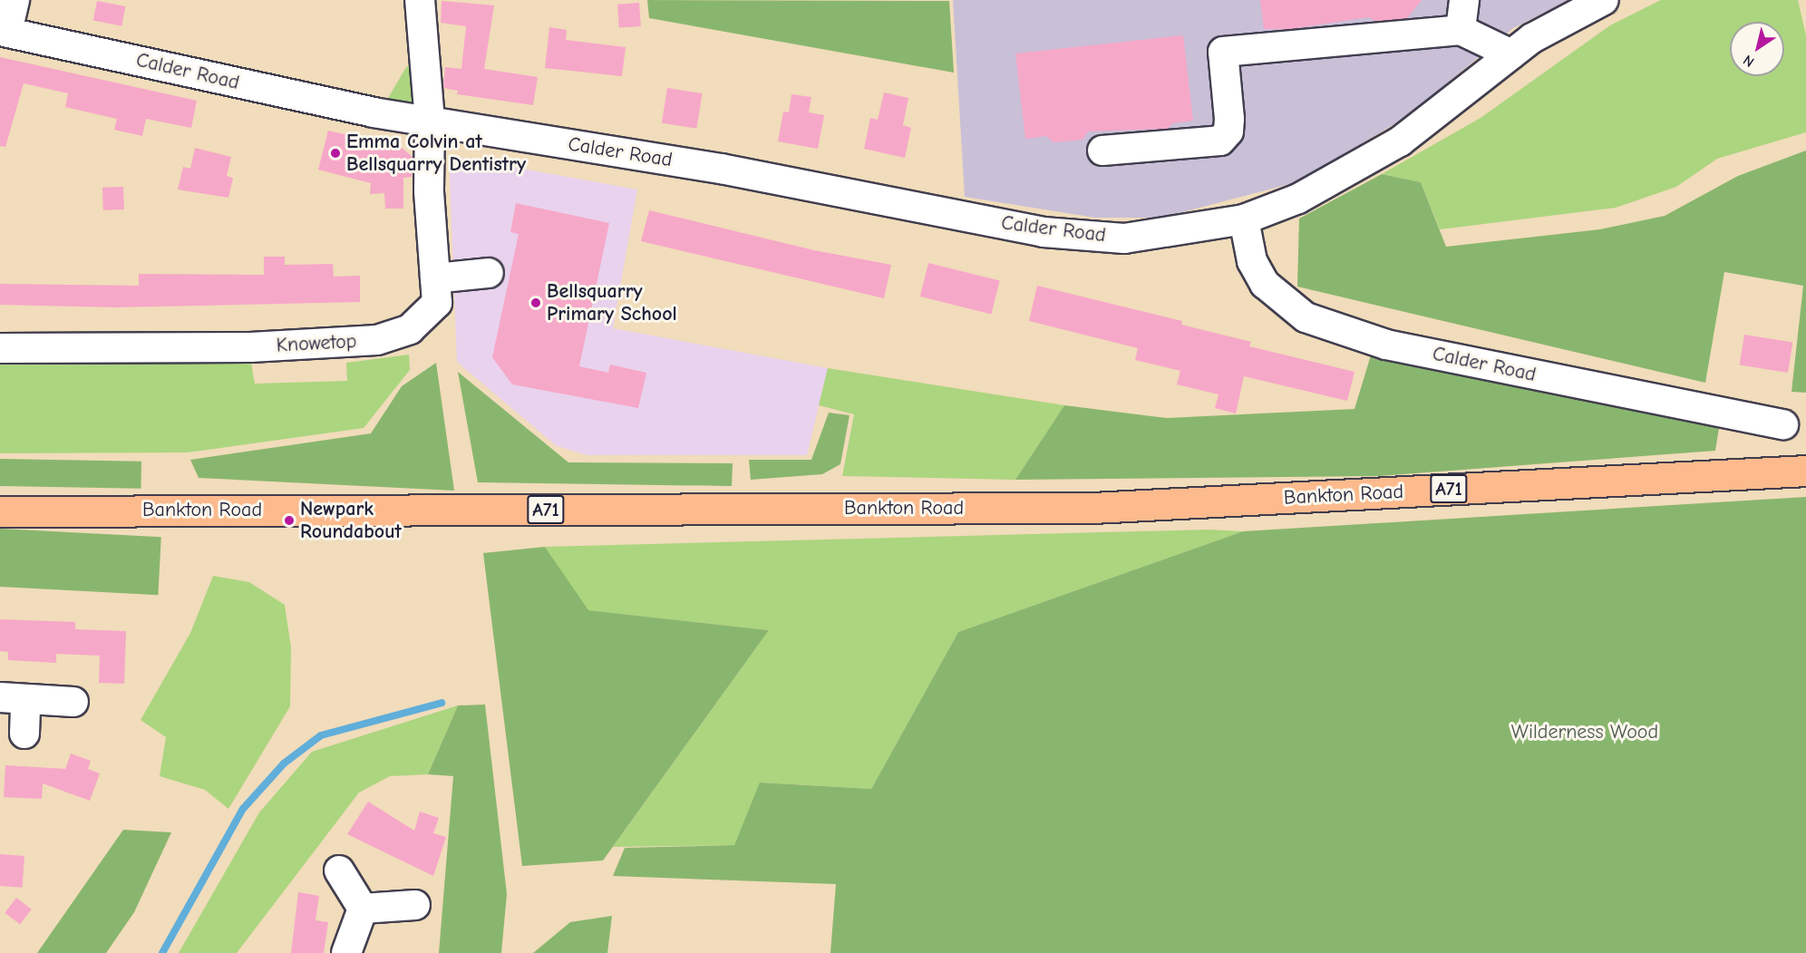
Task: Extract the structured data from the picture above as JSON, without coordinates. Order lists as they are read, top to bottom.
{
  "streets": {
    "main road": ["A71", "Bankton Road"],
    "street": ["Calder Road", "Knowetop"]
  },
  "crossings": [
    ["Calder Road", "Knowetop"]
  ],
  "parks": ["Wilderness Wood"],
  "places": ["Emma Colvin at Bellsquarry Dentistry", "Bellsquarry Primary School", "Newpark Roundabout"],
  "north": "bottom left"
}
